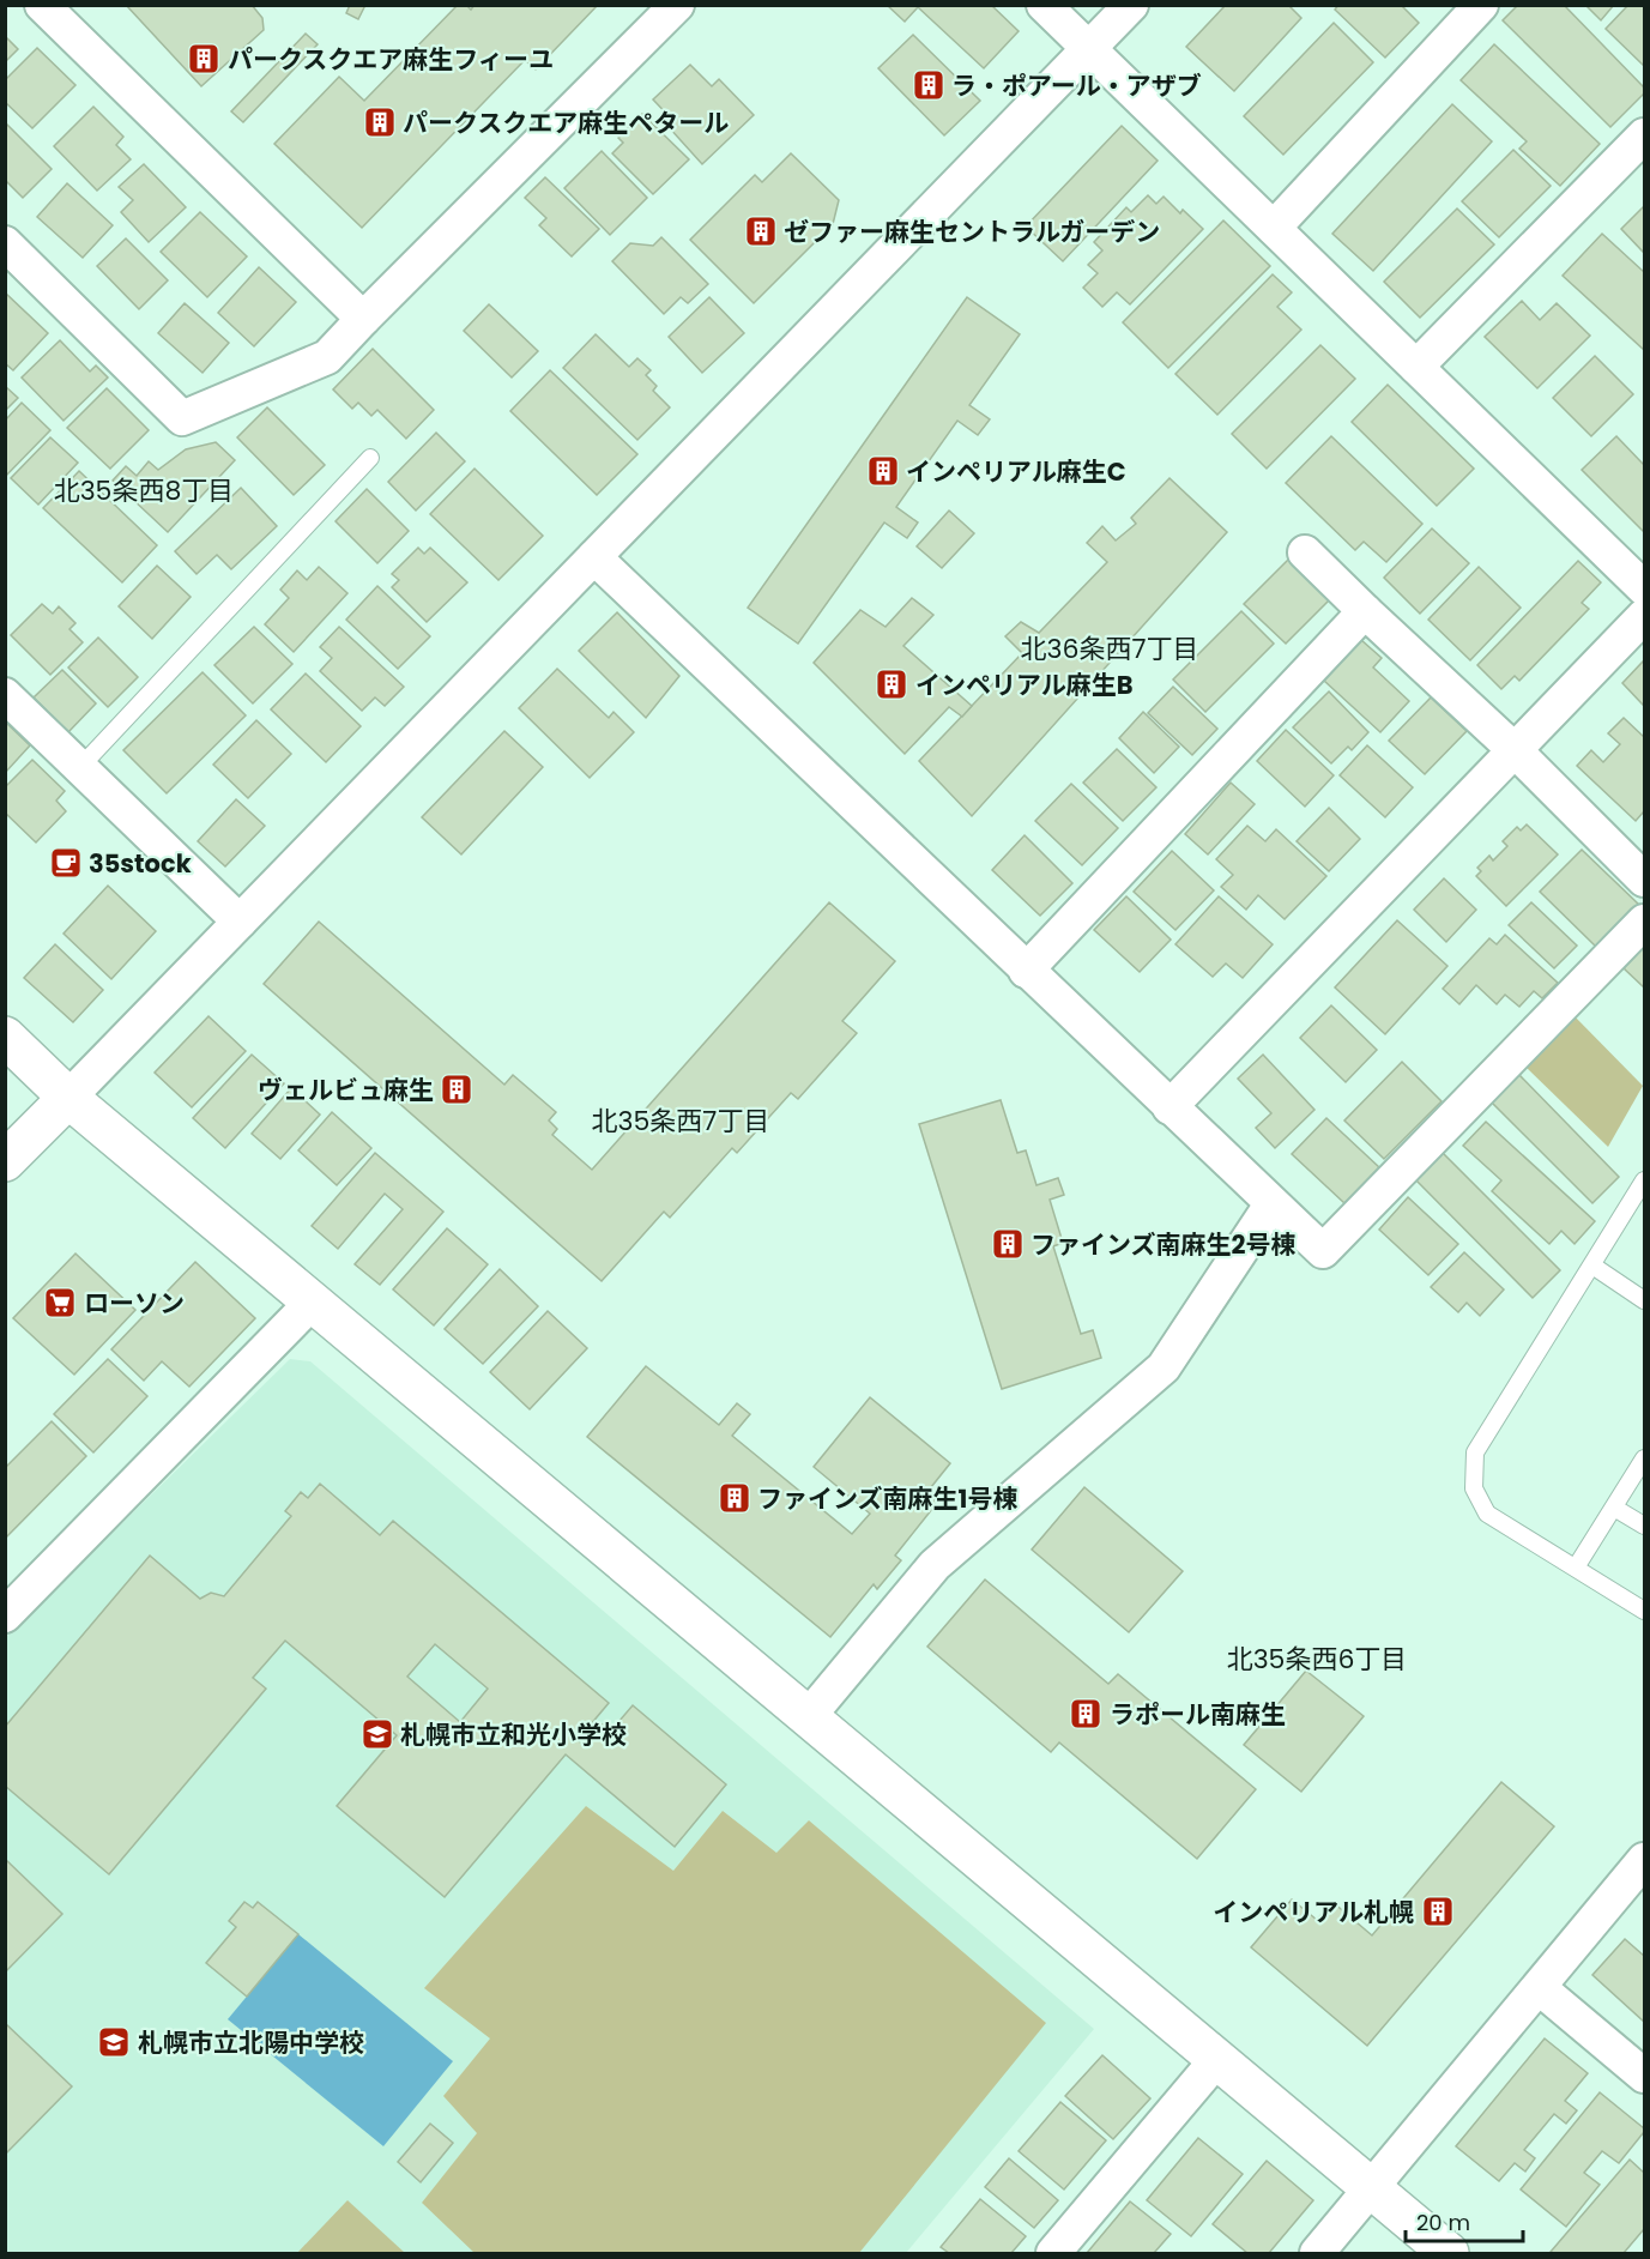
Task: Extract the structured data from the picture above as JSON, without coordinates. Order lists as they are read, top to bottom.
{
  "districts": [
    "北35条西8丁目",
    "北36条西7丁目",
    "北35条西7丁目",
    "北35条西6丁目"
  ],
  "places": {
    "building": [
      "パークスクエア麻生フィーユ",
      "ラ・ポアール・アザブ",
      "パークスクエア麻生ペタール",
      "ゼファー麻生セントラルガーデン",
      "インペリアル麻生C",
      "インペリアル麻生B",
      "ヴェルビュ麻生",
      "ファインズ南麻生2号棟",
      "ファインズ南麻生1号棟",
      "ラポール南麻生",
      "インペリアル札幌"
    ],
    "cafe": ["35stock"],
    "supermarket": ["ローソン"],
    "school or university": ["札幌市立和光小学校", "札幌市立北陽中学校"]
  },
  "scale_bar": "20 m"
}
